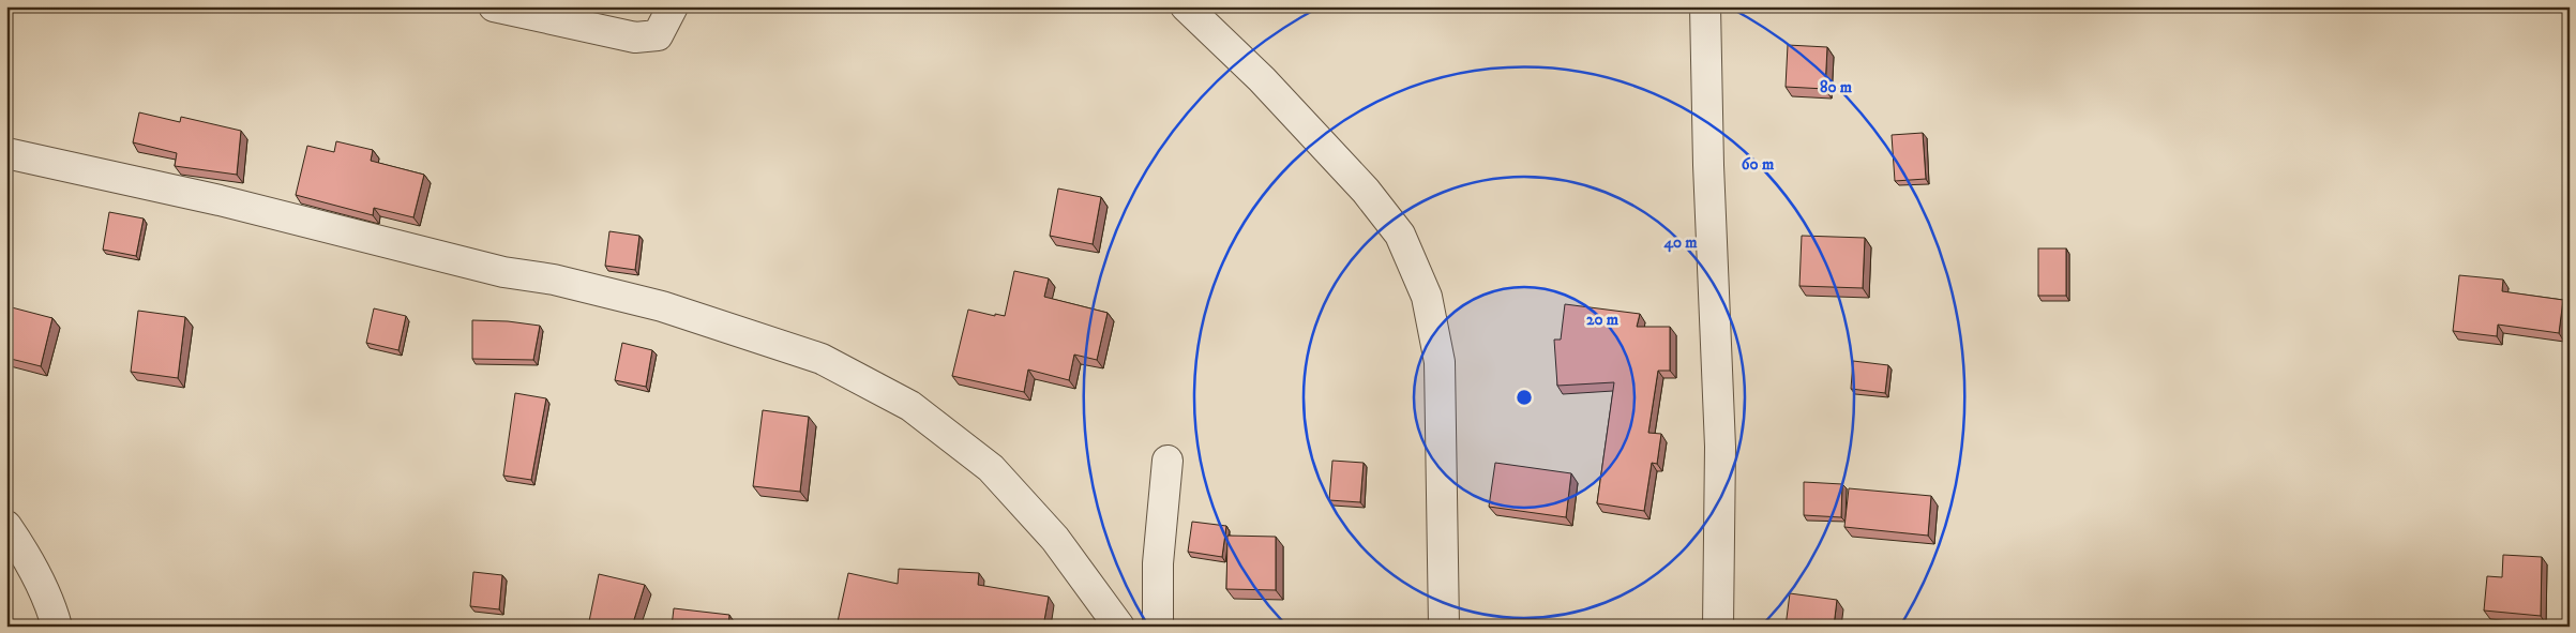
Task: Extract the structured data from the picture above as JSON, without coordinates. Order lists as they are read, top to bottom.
{
  "rings": [
    "80 m",
    "60 m",
    "40 m",
    "20 m"
  ]
}
